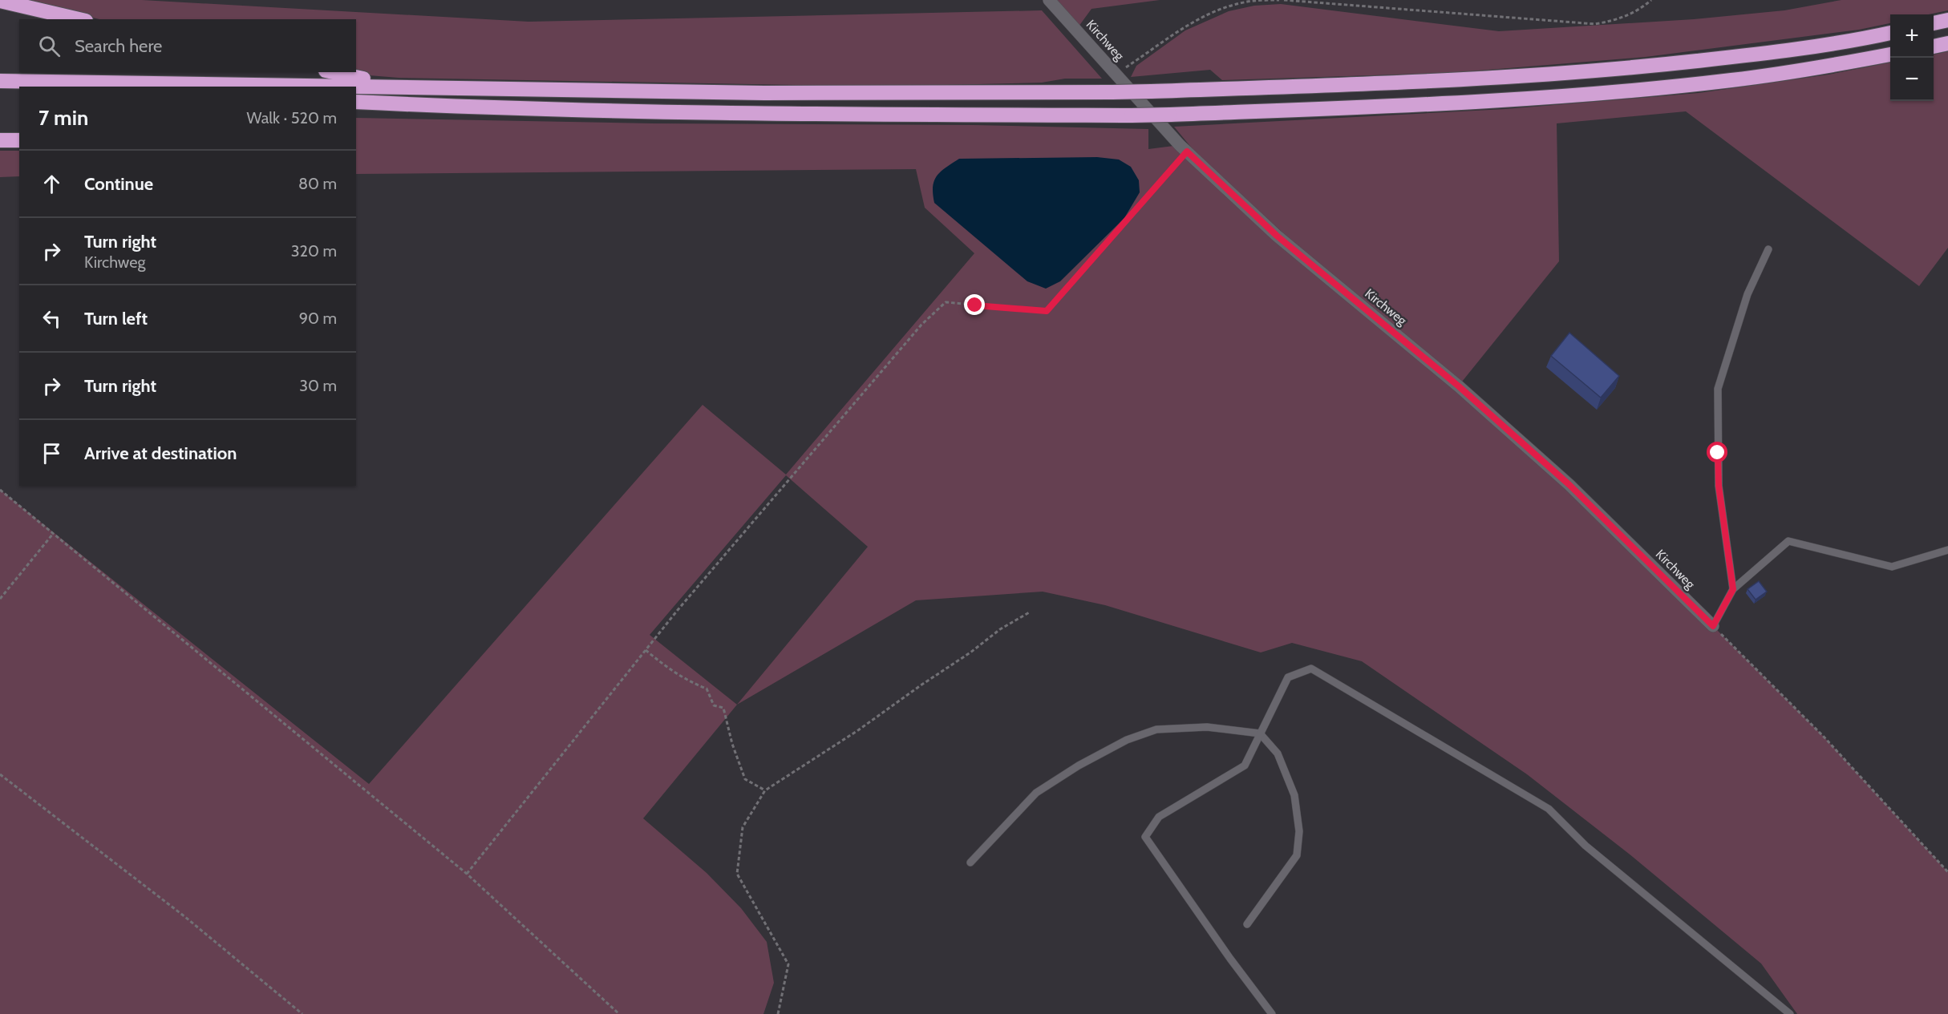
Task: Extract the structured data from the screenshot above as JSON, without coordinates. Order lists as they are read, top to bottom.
{
  "streets": {
    "street": ["Kirchweg"]
  },
  "page": {
    "map_buttons": ["+", "−"],
    "search": "Search here",
    "heading": ["7 min", "Walk · 520 m"],
    "list": [
      ["Continue", "80 m"],
      ["Turn right", "Kirchweg", "320 m"],
      ["Turn left", "90 m"],
      ["Turn right", "30 m"],
      "Arrive at destination"
    ]
  }
}
